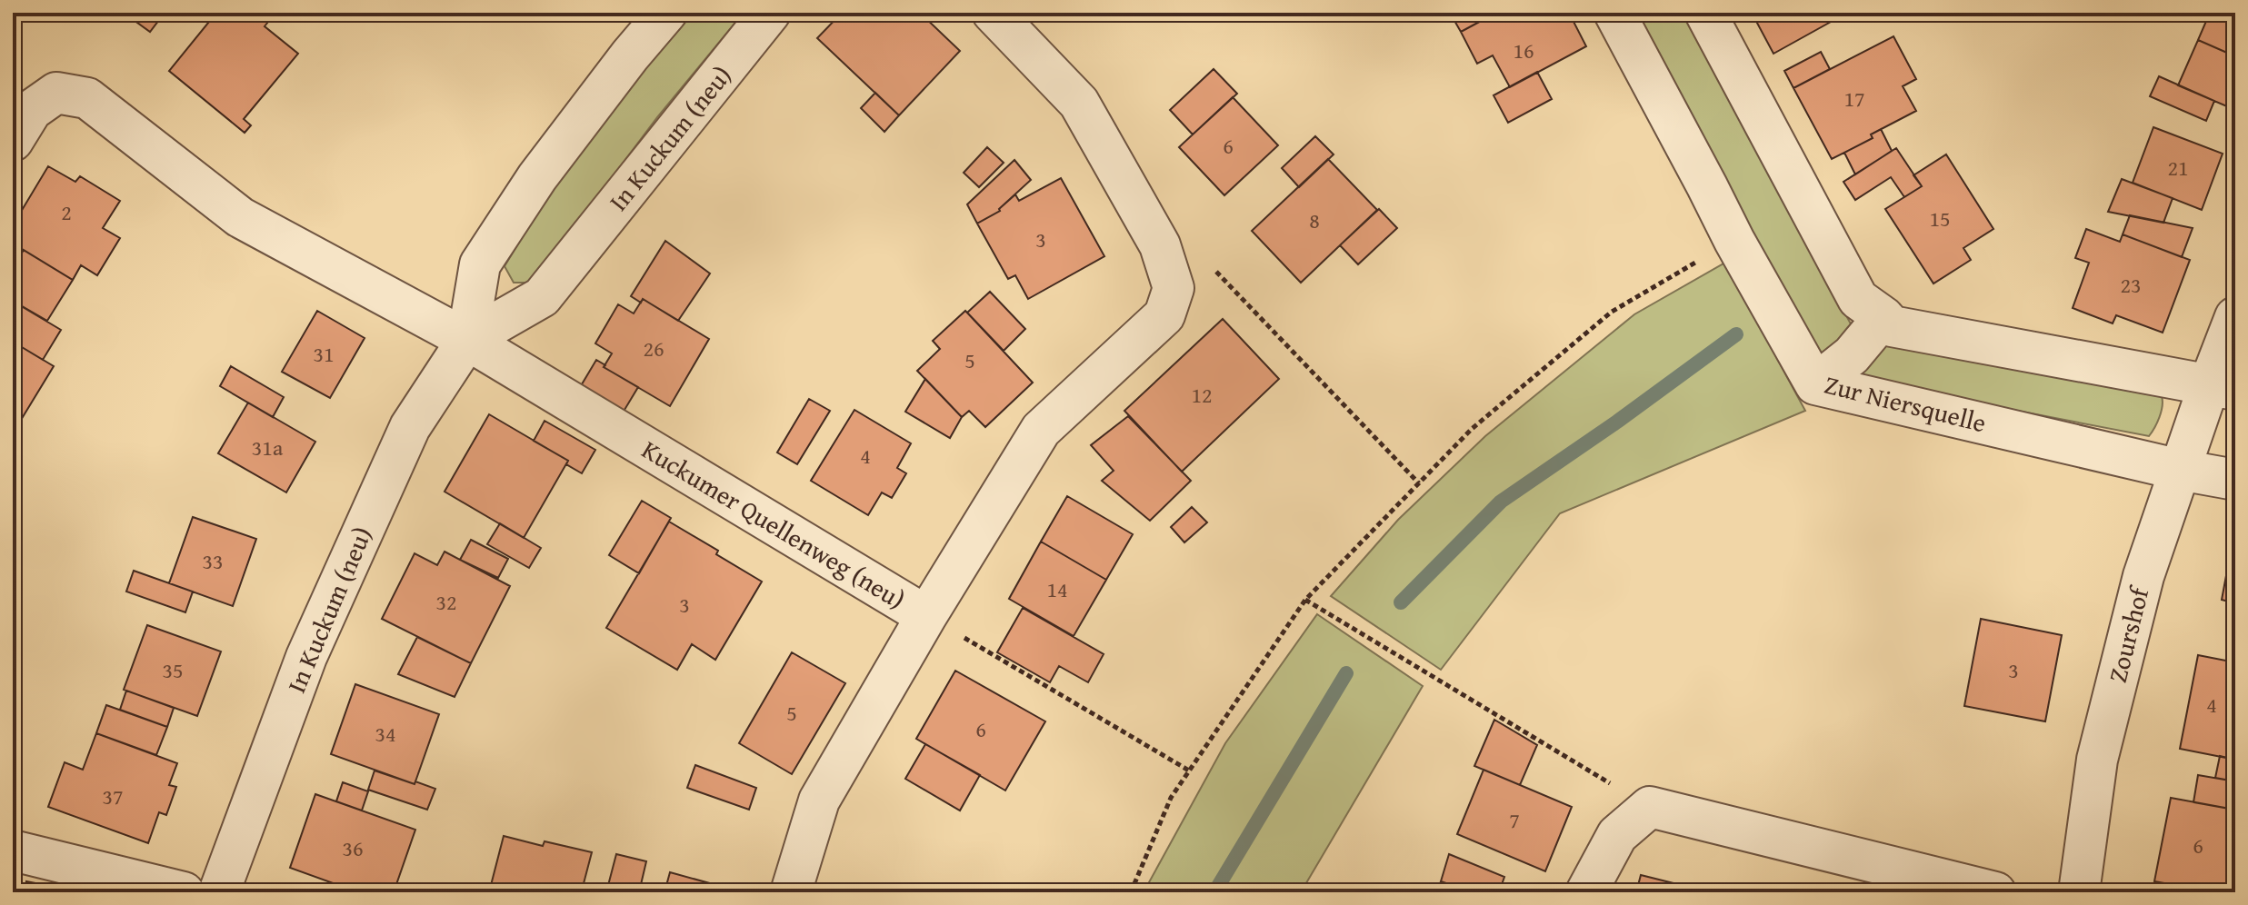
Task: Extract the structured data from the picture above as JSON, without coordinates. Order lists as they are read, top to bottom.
{
  "streets": {
    "street": [
      "In Kuckum (neu)",
      "Zur Niersquelle",
      "Kuckumer Quellenweg (neu)",
      "Zourshof"
    ]
  },
  "crossings": [
    ["In Kuckum (neu)", "Kuckumer Quellenweg (neu)"],
    ["Zur Niersquelle", "Zourshof"]
  ],
  "house_numbers": [
    "16",
    "17",
    "6",
    "21",
    "2",
    "15",
    "8",
    "3",
    "23",
    "26",
    "31",
    "5",
    "12",
    "31a",
    "4",
    "33",
    "14",
    "32",
    "3",
    "35",
    "3",
    "4",
    "5",
    "6",
    "34",
    "37",
    "7",
    "6",
    "36"
  ]
}
